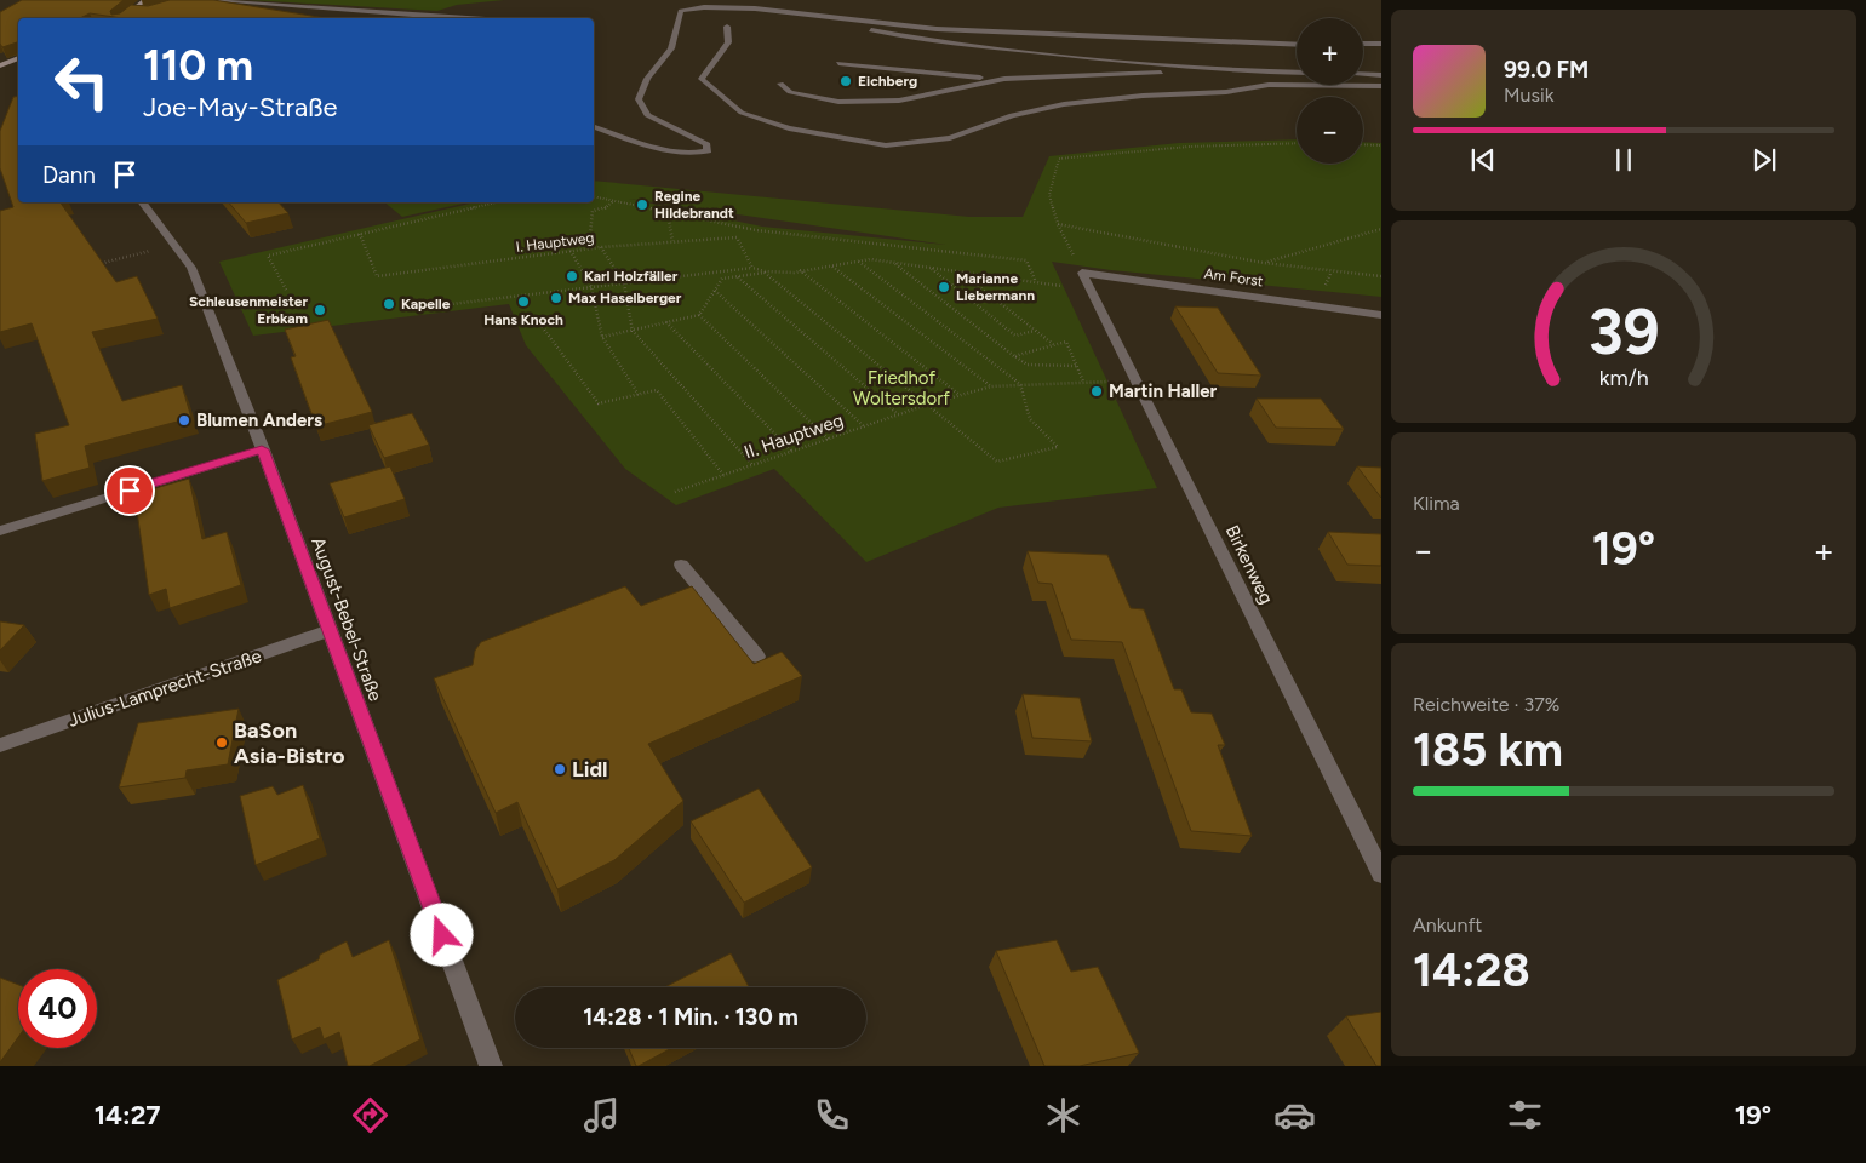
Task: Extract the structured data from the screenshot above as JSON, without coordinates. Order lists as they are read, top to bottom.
{
  "streets": {
    "street": [
      "Am Forst",
      "Birkenweg",
      "August-Bebel-Straße",
      "Julius-Lamprecht-Straße"
    ],
    "path": ["I. Hauptweg", "II. Hauptweg"]
  },
  "crossings": [
    ["Am Forst", "Birkenweg"],
    ["II. Hauptweg", "Birkenweg"],
    ["August-Bebel-Straße", "Julius-Lamprecht-Straße"]
  ],
  "parks": ["Friedhof Woltersdorf"],
  "places": [
    "Eichberg",
    "Regine Hildebrandt",
    "Karl Holzfäller",
    "Marianne Liebermann",
    "Max Haselberger",
    "Hans Knoch",
    "Kapelle",
    "Schleusenmeister Erbkam",
    "Martin Haller",
    "Blumen Anders",
    "BaSon Asia-Bistro",
    "Lidl"
  ],
  "page": {
    "map_buttons": ["+", "−"],
    "turn": ["110 m", "Joe-May-Straße"],
    "song": ["99.0 FM", "Musik"],
    "then": "Dann",
    "tile": [
      "Klima",
      ["Reichweite · 37%", "185 km"],
      ["Ankunft", "14:28"]
    ],
    "heat": ["−", "19°", "+"],
    "limit": "40",
    "trip": "14:28 · 1 Min. · 130 m",
    "tabs": ["14:27", "19°"],
    "gauge": ["39", "km/h"]
  }
}
